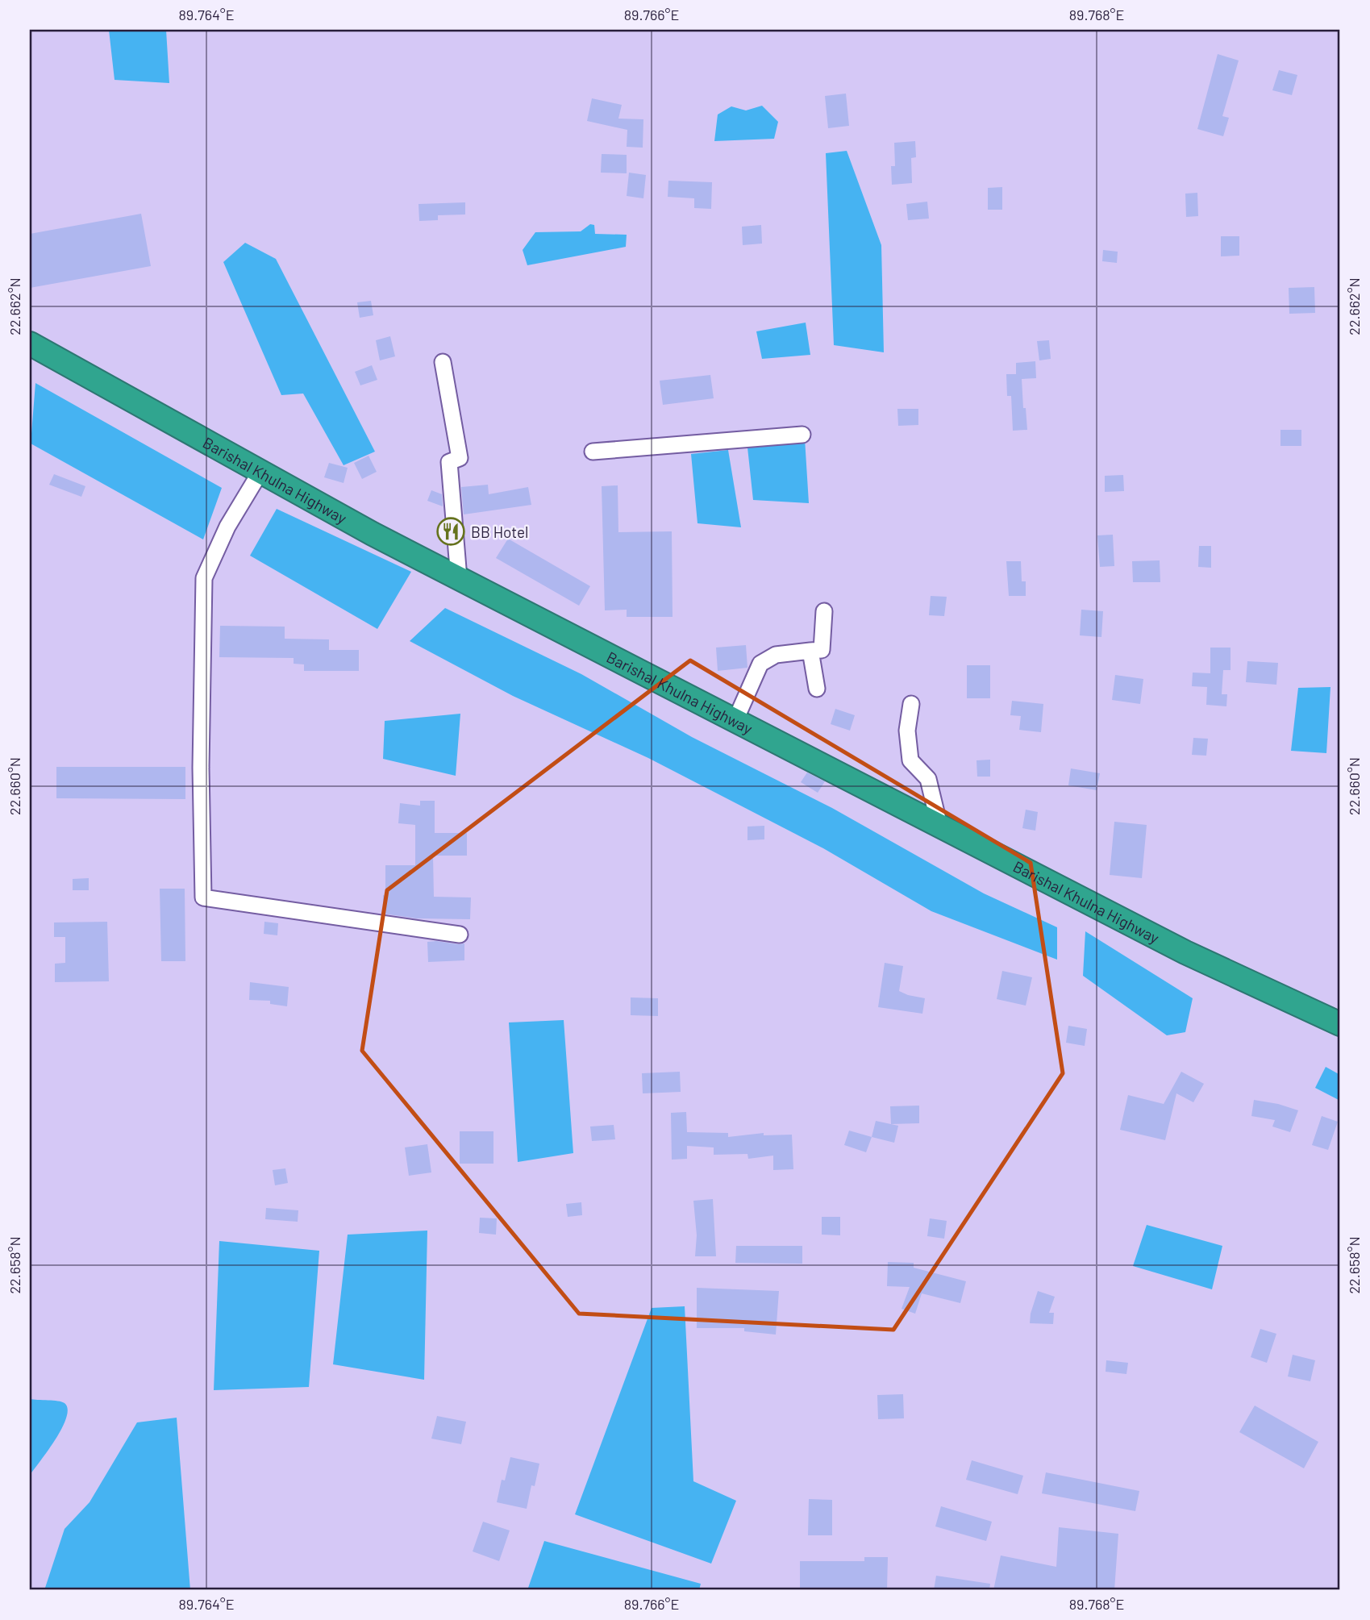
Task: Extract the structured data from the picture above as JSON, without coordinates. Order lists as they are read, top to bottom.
{
  "streets": {
    "highway": ["Barishal Khulna Highway"]
  },
  "places": {
    "restaurant": ["BB Hotel"]
  },
  "coordinates": [
    "89.764°E",
    "89.766°E",
    "89.768°E",
    "22.662°N",
    "22.660°N",
    "22.658°N"
  ]
}
